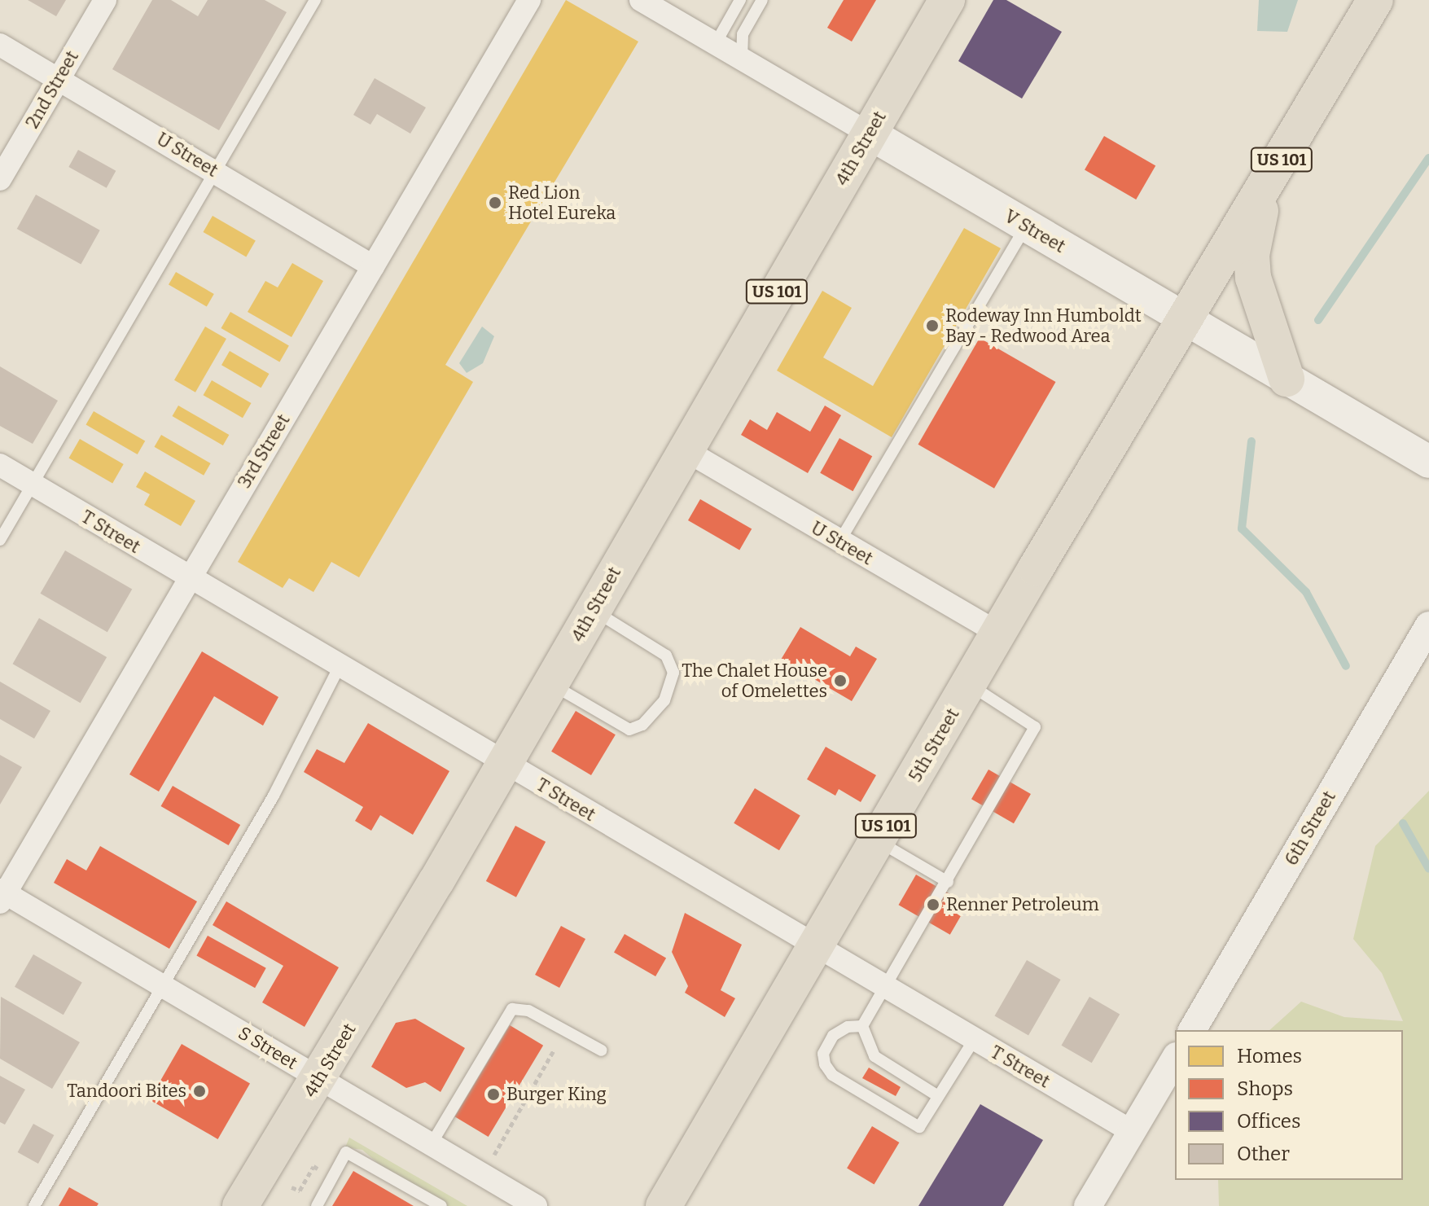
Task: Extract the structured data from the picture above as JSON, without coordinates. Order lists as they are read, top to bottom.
{
  "streets": {
    "highway": ["4th Street", "US 101", "5th Street"],
    "main road": ["V Street"],
    "street": [
      "2nd Street",
      "U Street",
      "3rd Street",
      "T Street",
      "6th Street",
      "S Street"
    ]
  },
  "crossings": [
    ["2nd Street", "U Street"],
    ["4th Street", "U Street"],
    ["4th Street", "V Street"],
    ["4th Street", "T Street"],
    ["4th Street", "S Street"],
    ["U Street", "3rd Street"],
    ["U Street", "5th Street"],
    ["US 101", "V Street"],
    ["US 101", "5th Street"],
    ["V Street", "5th Street"],
    ["3rd Street", "T Street"],
    ["3rd Street", "S Street"],
    ["T Street", "5th Street"]
  ],
  "places": [
    "Red Lion Hotel Eureka",
    "Rodeway Inn Humboldt Bay - Redwood Area",
    "The Chalet House of Omelettes",
    "Renner Petroleum",
    "Tandoori Bites",
    "Burger King"
  ],
  "legend": [
    "Homes",
    "Shops",
    "Offices",
    "Other"
  ]
}
